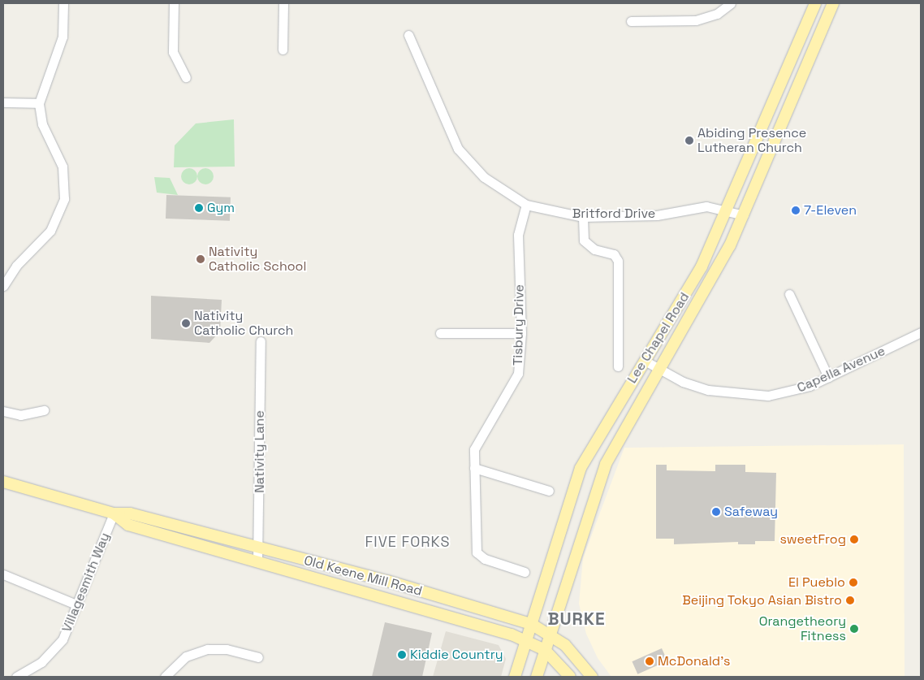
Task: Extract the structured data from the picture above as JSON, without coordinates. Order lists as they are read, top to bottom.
{
  "streets": {
    "main road": ["Lee Chapel Road", "Old Keene Mill Road"],
    "street": [
      "Britford Drive",
      "Tisbury Drive",
      "Capella Avenue",
      "Nativity Lane",
      "Villagesmith Way"
    ]
  },
  "crossings": [
    ["Britford Drive", "Tisbury Drive"],
    ["Britford Drive", "Lee Chapel Road"],
    ["Lee Chapel Road", "Capella Avenue"],
    ["Lee Chapel Road", "Old Keene Mill Road"],
    ["Nativity Lane", "Old Keene Mill Road"],
    ["Old Keene Mill Road", "Villagesmith Way"]
  ],
  "districts": ["FIVE FORKS", "BURKE"],
  "places": [
    "Abiding Presence Lutheran Church",
    "Gym",
    "7-Eleven",
    "Nativity Catholic School",
    "Nativity Catholic Church",
    "Safeway",
    "sweetFrog",
    "El Pueblo",
    "Beijing Tokyo Asian Bistro",
    "Orangetheory Fitness",
    "Kiddie Country",
    "McDonald's"
  ]
}
